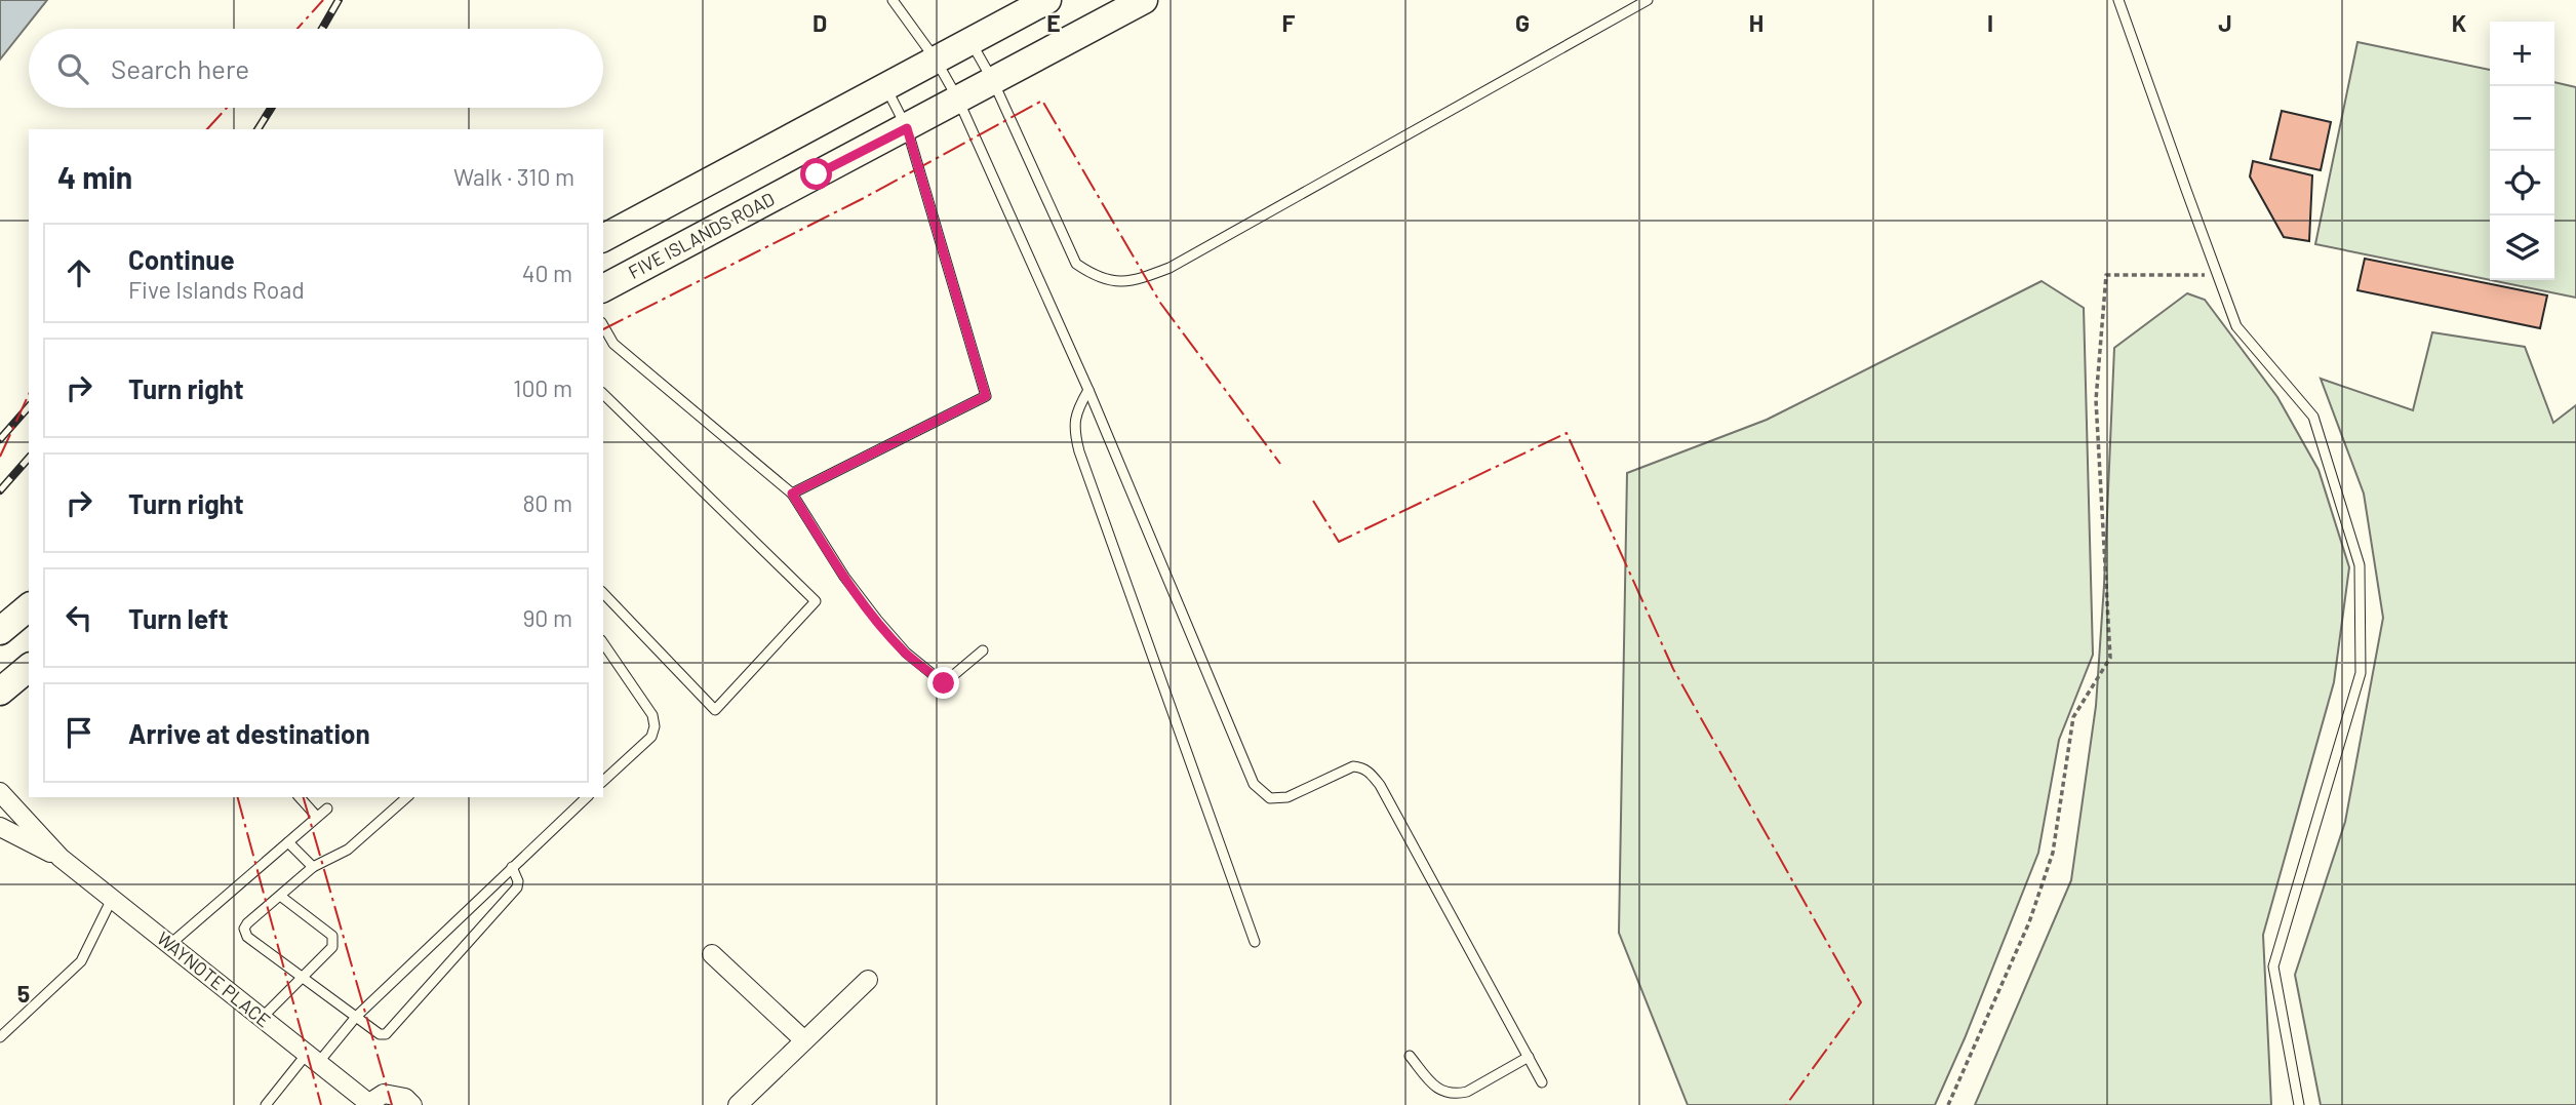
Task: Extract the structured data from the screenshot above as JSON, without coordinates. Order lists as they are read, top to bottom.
{
  "streets": {
    "main road": ["FIVE ISLANDS ROAD"],
    "street": ["WAYNOTE PLACE"]
  },
  "page": {
    "map_buttons": ["+", "−"],
    "search": "Search here",
    "heading": ["4 min", "Walk · 310 m"],
    "list": [
      ["Continue", "Five Islands Road", "40 m"],
      ["Turn right", "100 m"],
      ["Turn right", "80 m"],
      ["Turn left", "90 m"],
      "Arrive at destination"
    ]
  },
  "grid": {
    "columns": [
      "D",
      "E",
      "F",
      "G",
      "H",
      "I",
      "J",
      "K"
    ],
    "rows": ["5"]
  }
}
